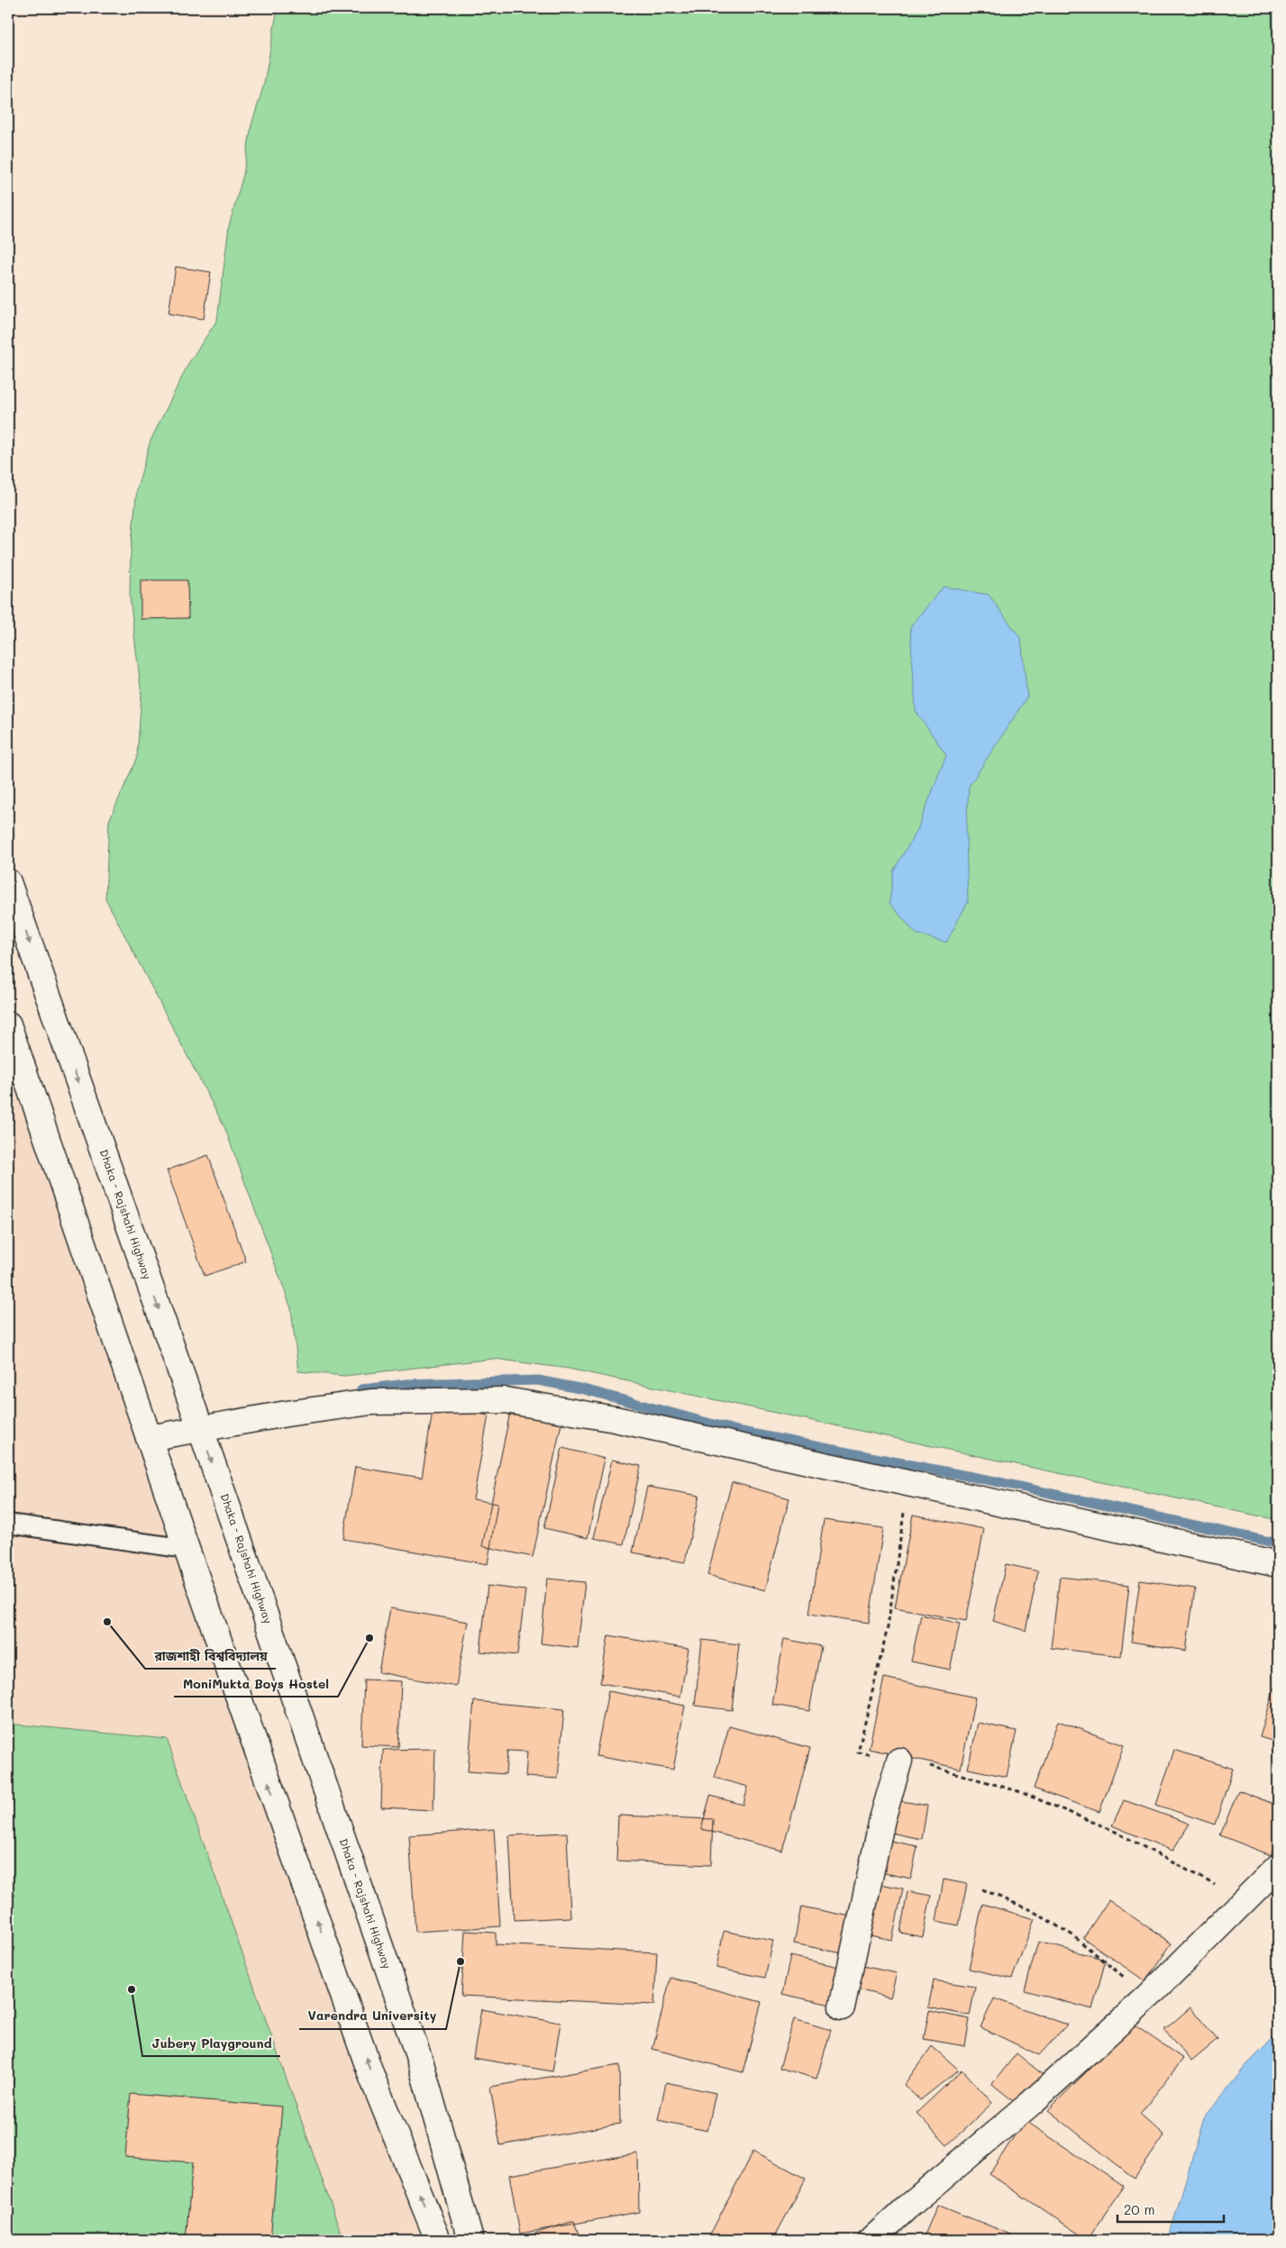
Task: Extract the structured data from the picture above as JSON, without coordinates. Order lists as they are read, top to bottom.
{
  "streets": {
    "main road": ["Dhaka - Rajshahi Highway"]
  },
  "places": [
    "রাজশাহী বিশ্ববিদ্যালয়",
    "MoniMukta Boys Hostel",
    "Varendra University",
    "Jubery Playground"
  ],
  "scale_bar": "20 m"
}
